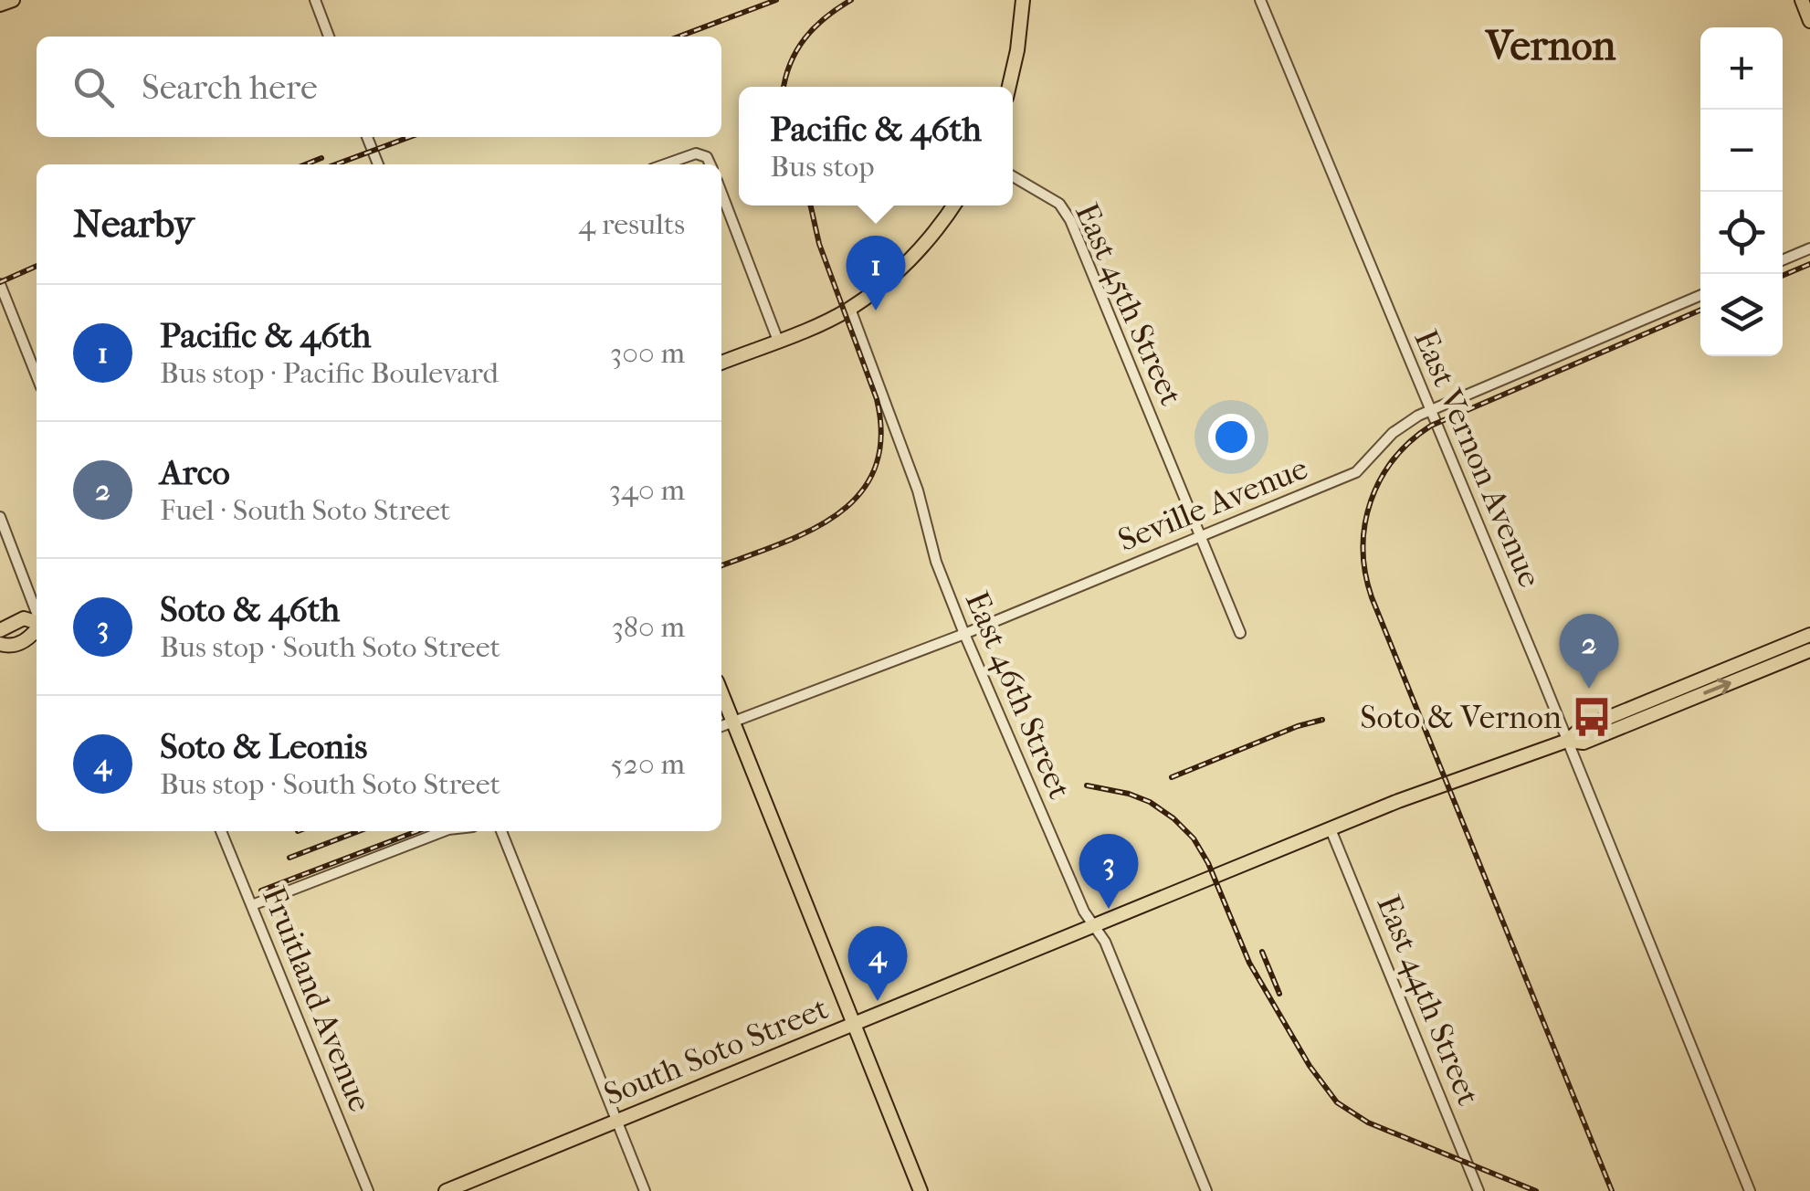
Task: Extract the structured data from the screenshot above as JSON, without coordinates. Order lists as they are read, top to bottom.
{
  "streets": {
    "main road": ["South Soto Street"],
    "street": [
      "East 45th Street",
      "East Vernon Avenue",
      "Seville Avenue",
      "East 46th Street",
      "Fruitland Avenue",
      "East 44th Street"
    ]
  },
  "crossings": [
    ["East 45th Street", "Seville Avenue"],
    ["East Vernon Avenue", "Seville Avenue"],
    ["East Vernon Avenue", "South Soto Street"],
    ["Seville Avenue", "East 46th Street"],
    ["East 46th Street", "South Soto Street"],
    ["East 44th Street", "South Soto Street"]
  ],
  "districts": ["Vernon"],
  "places": {
    "bus stop": ["Soto & Vernon"]
  },
  "page": {
    "map_buttons": ["+", "−"],
    "search": "Search here",
    "popup": ["Pacific & 46th", "Bus stop"],
    "heading": ["Nearby", "4 results"],
    "pins": [
      "1",
      "2",
      "3",
      "4"
    ],
    "list": [
      {
        "mark": "1",
        "name": "Pacific & 46th",
        "note": "Bus stop · Pacific Boulevard",
        "value": "300 m"
      },
      {
        "mark": "2",
        "name": "Arco",
        "note": "Fuel · South Soto Street",
        "value": "340 m"
      },
      {
        "mark": "3",
        "name": "Soto & 46th",
        "note": "Bus stop · South Soto Street",
        "value": "380 m"
      },
      {
        "mark": "4",
        "name": "Soto & Leonis",
        "note": "Bus stop · South Soto Street",
        "value": "520 m"
      }
    ]
  }
}
